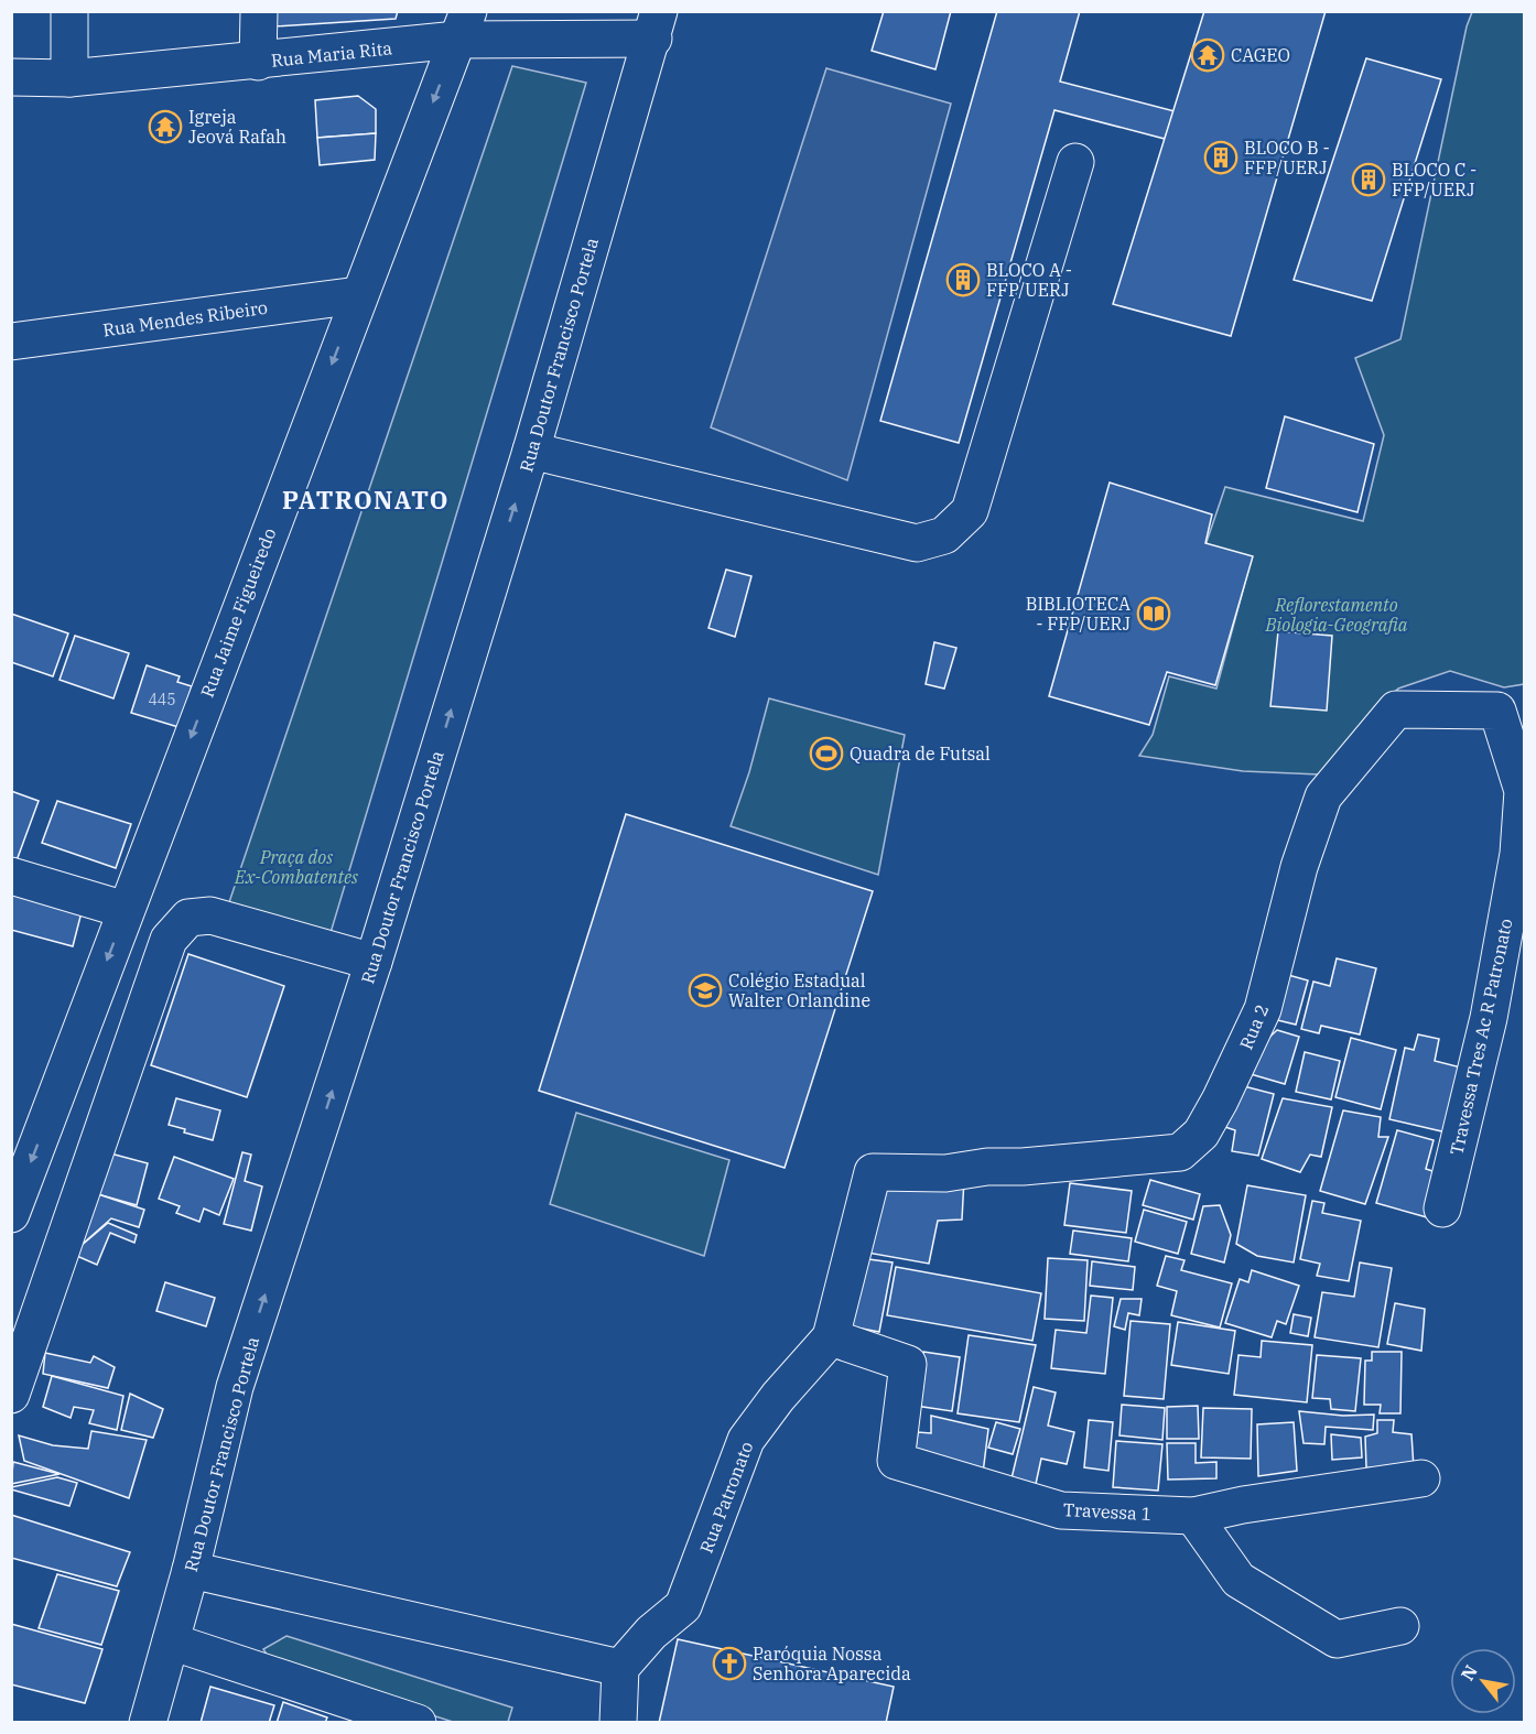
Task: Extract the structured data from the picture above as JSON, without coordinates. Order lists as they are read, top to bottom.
{
  "streets": {
    "street": [
      "Rua Maria Rita",
      "Rua Mendes Ribeiro",
      "Rua Doutor Francisco Portela",
      "Rua Jaime Figueiredo",
      "Rua 2",
      "Travessa Tres Ac R Patronato",
      "Rua Patronato",
      "Travessa 1"
    ]
  },
  "crossings": [
    ["Rua Maria Rita", "Rua Doutor Francisco Portela"],
    ["Rua Maria Rita", "Rua Jaime Figueiredo"],
    ["Rua Mendes Ribeiro", "Rua Jaime Figueiredo"],
    ["Rua 2", "Travessa Tres Ac R Patronato"],
    ["Rua 2", "Rua Patronato"],
    ["Rua Patronato", "Travessa 1"]
  ],
  "one_way": ["Rua Doutor Francisco Portela", "Rua Jaime Figueiredo"],
  "districts": ["PATRONATO"],
  "parks": ["Reflorestamento Biologia-Geografia", "Praça dos Ex-Combatentes"],
  "places": {
    "temple": ["CAGEO", "Igreja Jeová Rafah"],
    "building": ["BLOCO B - FFP/UERJ", "BLOCO C - FFP/UERJ", "BLOCO A - FFP/UERJ"],
    "library": ["BIBLIOTECA - FFP/UERJ"],
    "sports": ["Quadra de Futsal"],
    "school or university": ["Colégio Estadual Walter Orlandine"],
    "church": ["Paróquia Nossa Senhora Aparecida"]
  },
  "house_numbers": ["445"],
  "north": "top left"
}
